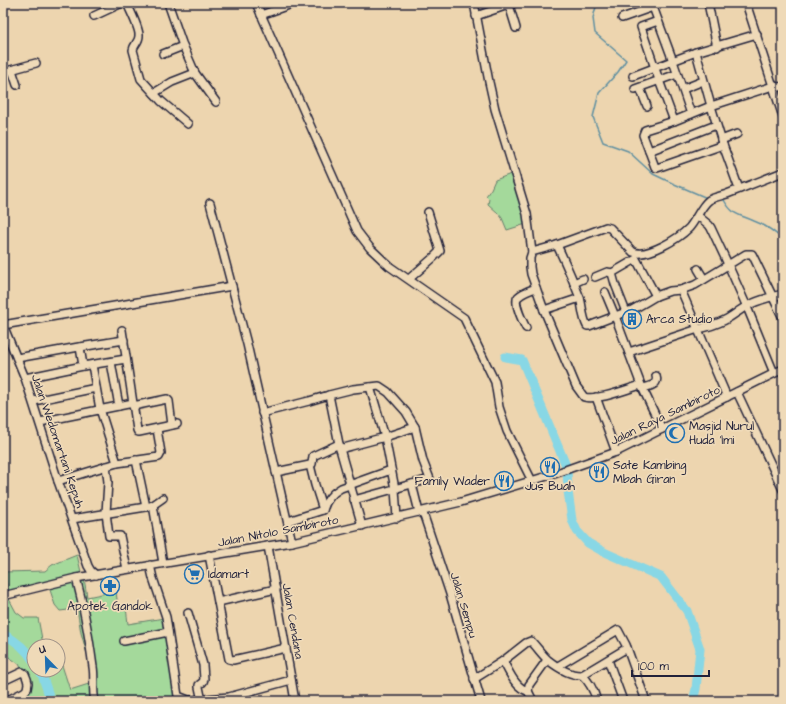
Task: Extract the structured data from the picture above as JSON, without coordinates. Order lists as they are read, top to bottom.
{
  "streets": {
    "street": [
      "Jalan Raya Sambiroto",
      "Jalan Wedomartani Kepuh",
      "Jalan Nitolo Sambiroto",
      "Jalan Sempu",
      "Jalan Cendana"
    ]
  },
  "crossings": [
    ["Jalan Raya Sambiroto", "Jalan Nitolo Sambiroto"],
    ["Jalan Wedomartani Kepuh", "Jalan Nitolo Sambiroto"],
    ["Jalan Nitolo Sambiroto", "Jalan Sempu"],
    ["Jalan Nitolo Sambiroto", "Jalan Cendana"]
  ],
  "places": {
    "building": ["Arca Studio"],
    "mosque": ["Masjid Nurul Huda 'lmi"],
    "restaurant": ["Jus Buah", "Sate Kambing Mbah Giran", "Family Wader"],
    "supermarket": ["Idamart"],
    "pharmacy": ["Apotek Gandok"]
  },
  "scale_bar": "100 m",
  "north": "top left"
}
